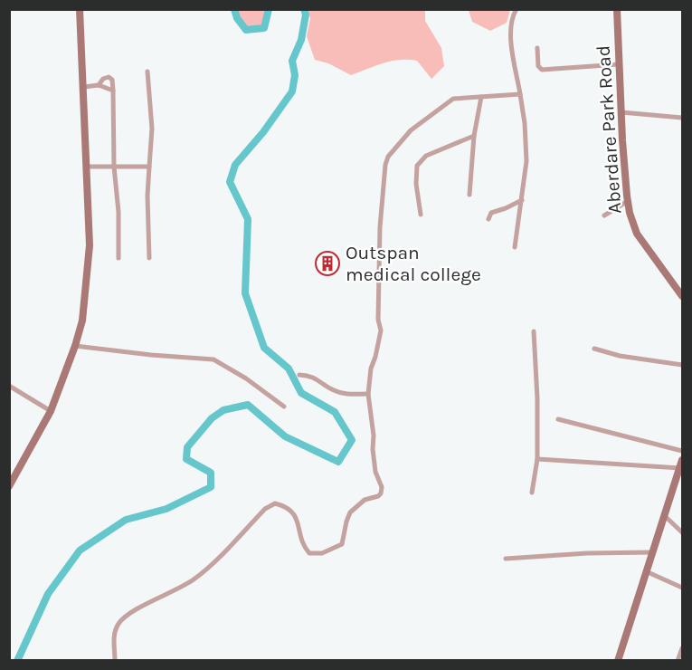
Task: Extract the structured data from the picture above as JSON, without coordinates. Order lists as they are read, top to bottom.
{
  "streets": {
    "street": ["Aberdare Park Road"]
  },
  "places": {
    "building": ["Outspan medical college"]
  }
}
